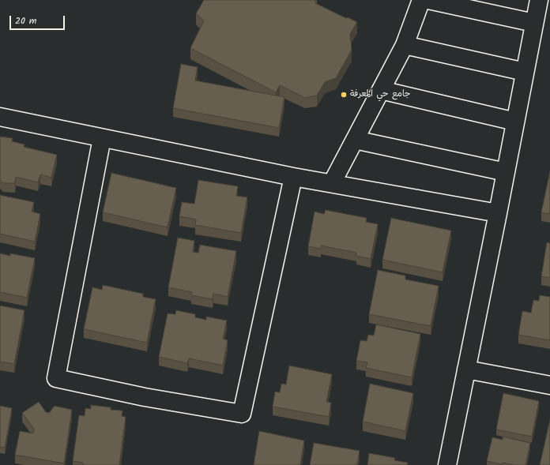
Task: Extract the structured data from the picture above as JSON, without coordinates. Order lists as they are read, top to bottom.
{
  "places": ["جامع حي المعرفة"],
  "scale_bar": "20 m"
}
